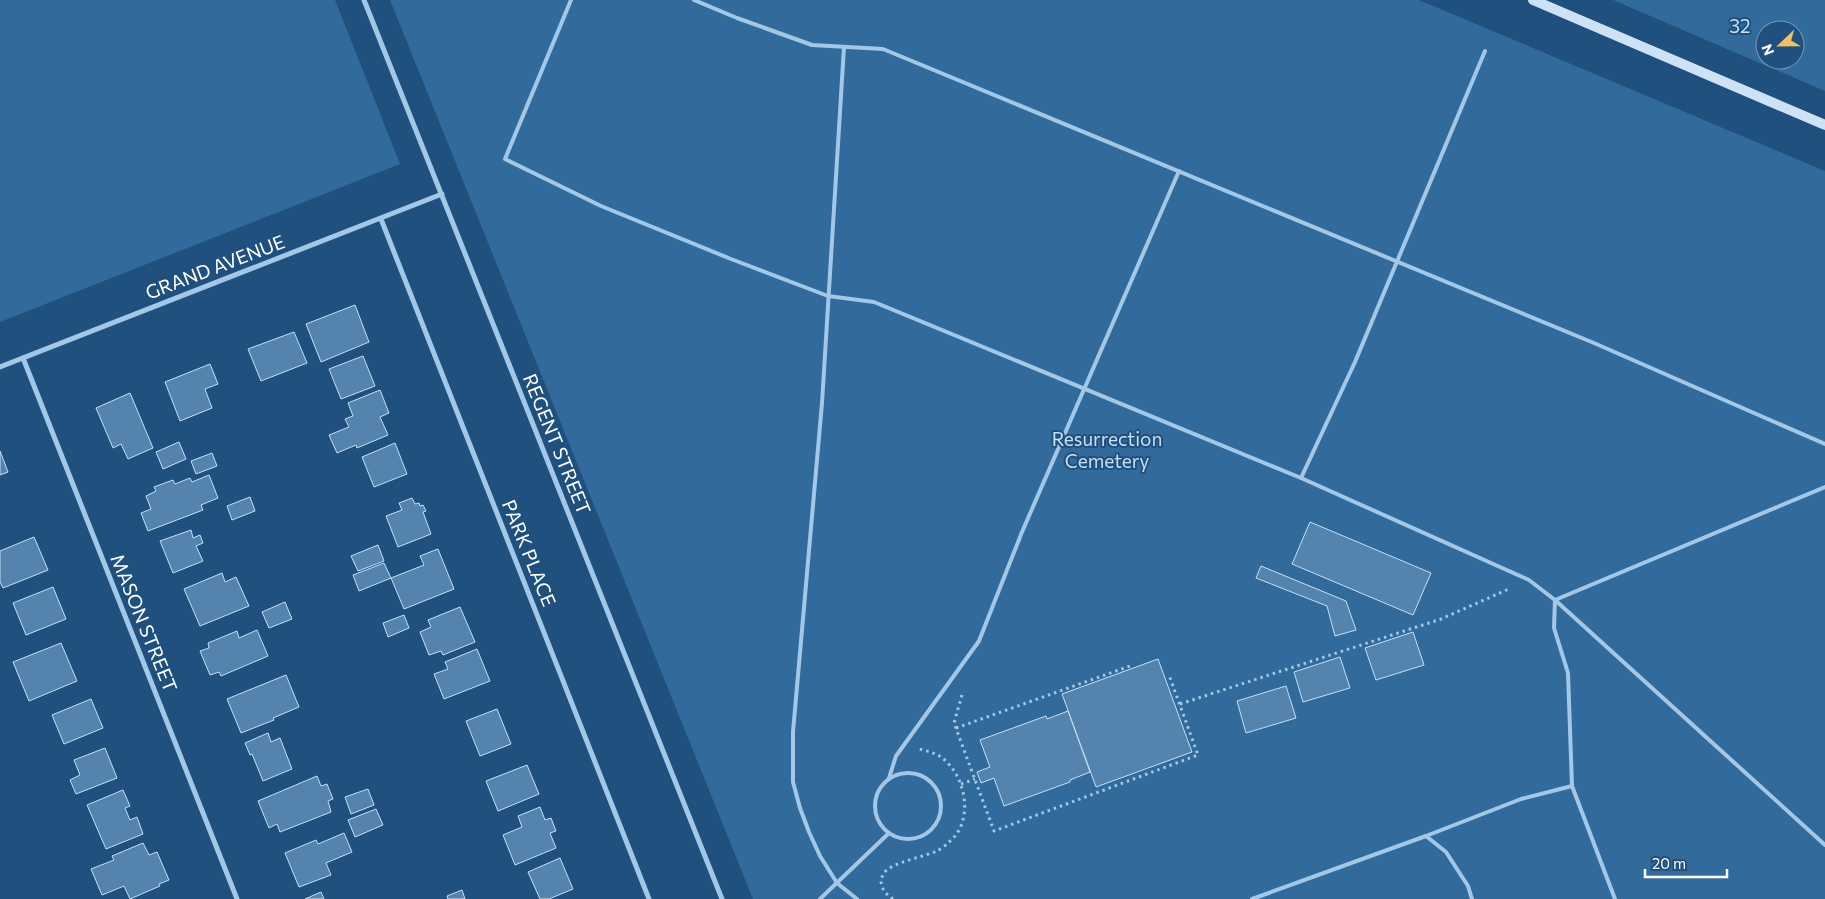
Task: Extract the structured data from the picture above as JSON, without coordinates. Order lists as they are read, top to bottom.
{
  "streets": {
    "street": [
      "GRAND AVENUE",
      "REGENT STREET",
      "PARK PLACE",
      "MASON STREET"
    ]
  },
  "crossings": [
    ["GRAND AVENUE", "REGENT STREET"],
    ["GRAND AVENUE", "PARK PLACE"],
    ["GRAND AVENUE", "MASON STREET"]
  ],
  "parks": ["32", "Resurrection Cemetery"],
  "scale_bar": "20 m",
  "north": "left"
}
